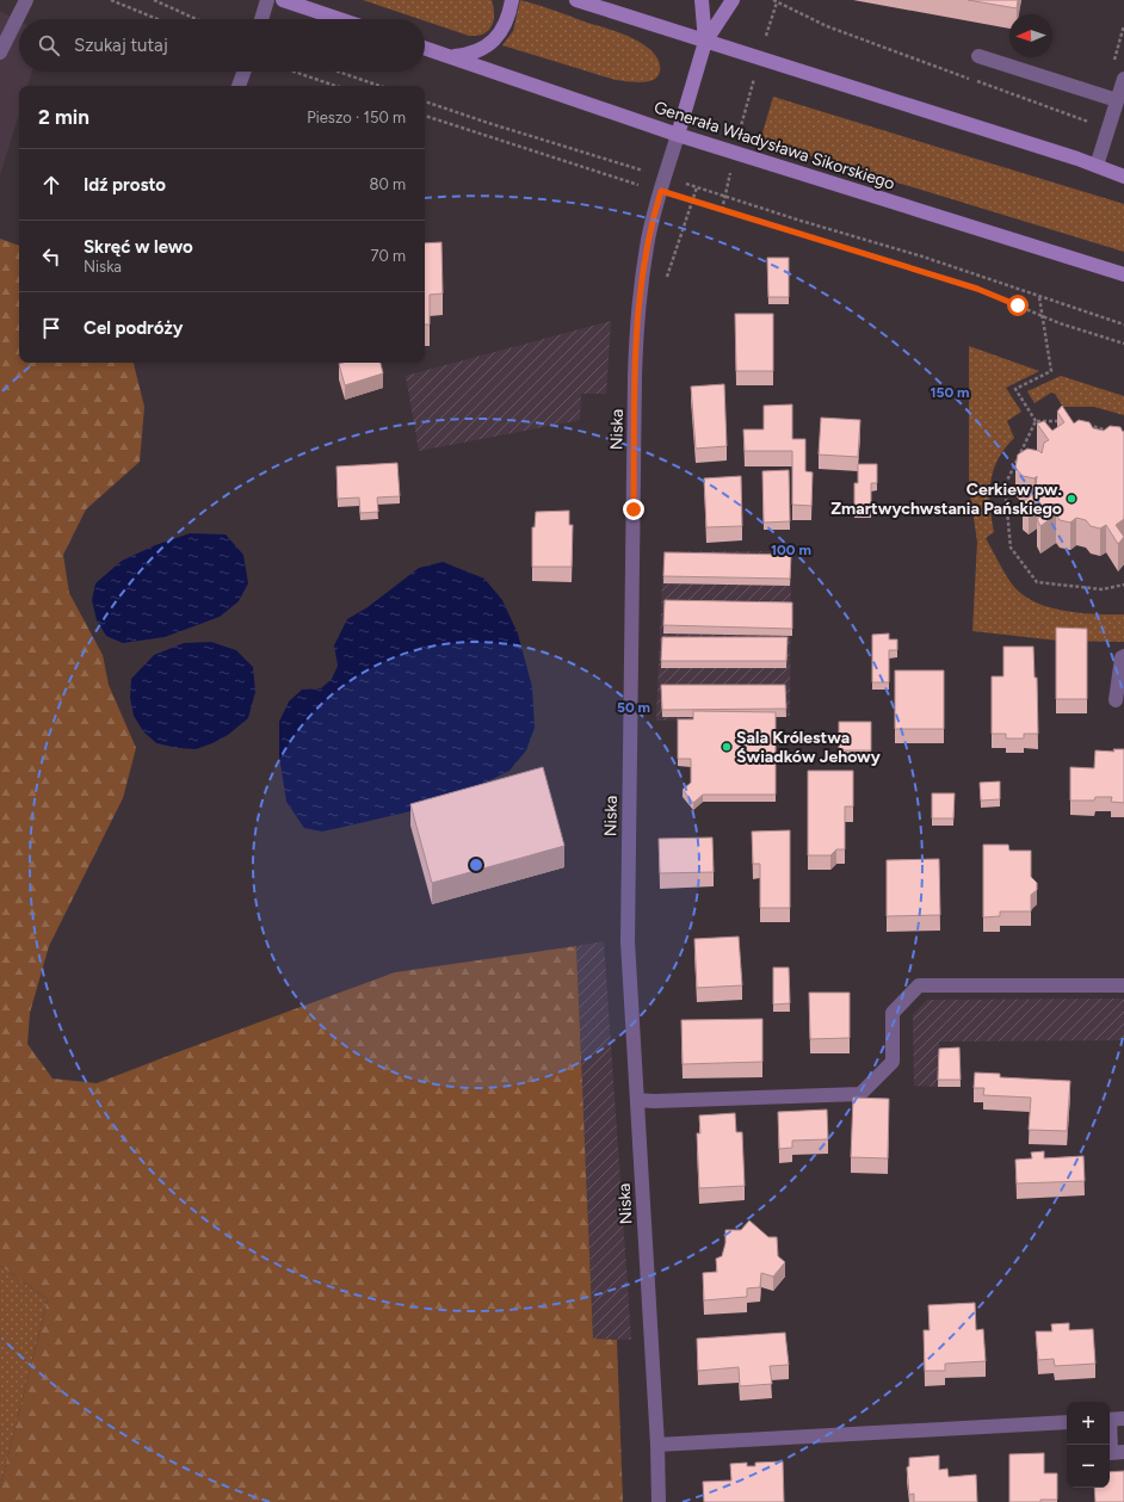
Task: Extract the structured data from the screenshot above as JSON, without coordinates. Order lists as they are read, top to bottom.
{
  "streets": {
    "main road": ["Generała Władysława Sikorskiego"],
    "street": ["Niska"]
  },
  "crossings": [
    ["Generała Władysława Sikorskiego", "Niska"]
  ],
  "places": ["Cerkiew pw. Zmartwychwstania Pańskiego", "Sala Królestwa Świadków Jehowy"],
  "north": "left",
  "page": {
    "search": "Szukaj tutaj",
    "heading": ["2 min", "Pieszo · 150 m"],
    "list": [
      ["Idź prosto", "80 m"],
      ["Skręć w lewo", "Niska", "70 m"],
      "Cel podróży"
    ],
    "map_buttons": ["+", "−"]
  },
  "rings": ["150 m", "100 m", "50 m"]
}
